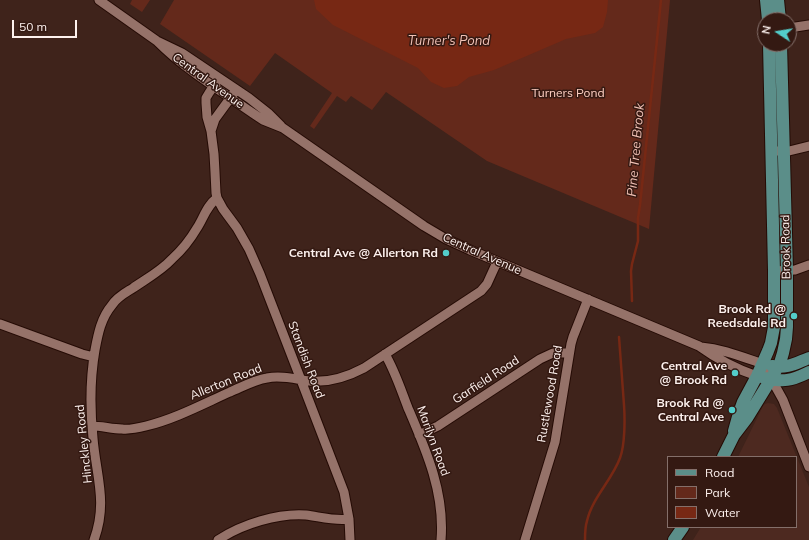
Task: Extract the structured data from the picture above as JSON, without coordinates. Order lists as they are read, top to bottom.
{
  "streets": {
    "main road": ["Central Avenue", "Brook Road"],
    "street": [
      "Standish Road",
      "Garfield Road",
      "Allerton Road",
      "Rustlewood Road",
      "Marilyn Road",
      "Hinckley Road"
    ]
  },
  "crossings": [
    ["Central Avenue", "Brook Road"],
    ["Central Avenue", "Allerton Road"],
    ["Central Avenue", "Rustlewood Road"],
    ["Standish Road", "Allerton Road"],
    ["Standish Road", "Hinckley Road"],
    ["Garfield Road", "Rustlewood Road"],
    ["Garfield Road", "Marilyn Road"],
    ["Allerton Road", "Marilyn Road"],
    ["Allerton Road", "Hinckley Road"]
  ],
  "water": ["Turner's Pond", "Pine Tree Brook"],
  "parks": ["Turners Pond"],
  "places": [
    "Central Ave @ Allerton Rd",
    "Brook Rd @ Reedsdale Rd",
    "Central Ave @ Brook Rd",
    "Brook Rd @ Central Ave"
  ],
  "legend": ["Road", "Park", "Water"],
  "scale_bar": "50 m",
  "north": "left"
}
